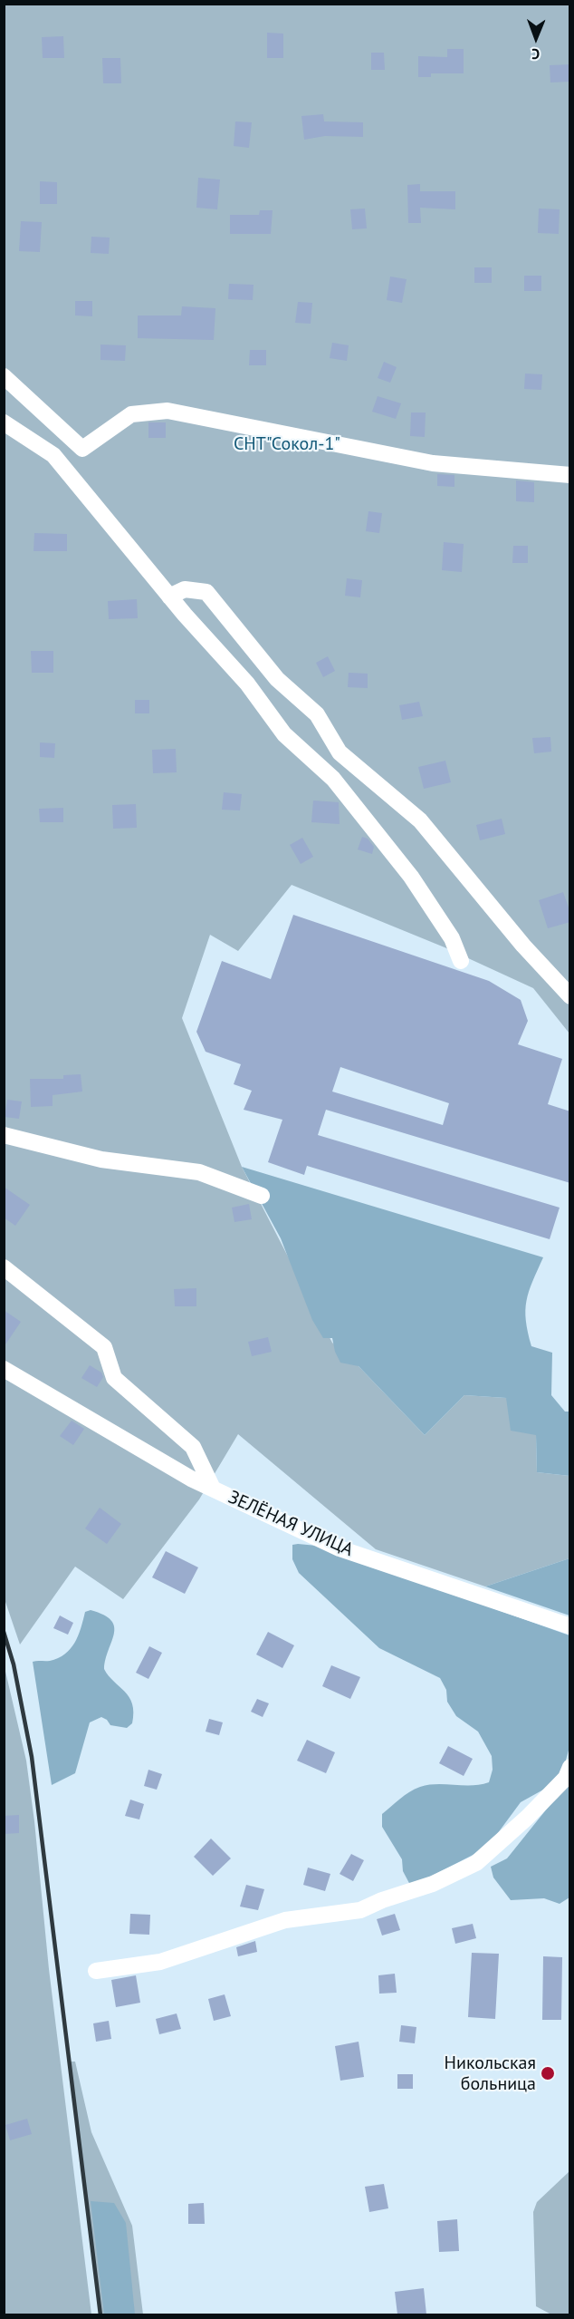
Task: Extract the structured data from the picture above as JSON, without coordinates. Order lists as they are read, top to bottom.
{
  "streets": {
    "street": ["ЗЕЛЁНАЯ УЛИЦА"]
  },
  "parks": ["СНТ\"Сокол-1\""],
  "places": ["Никольская больница"],
  "north": "bottom"
}
